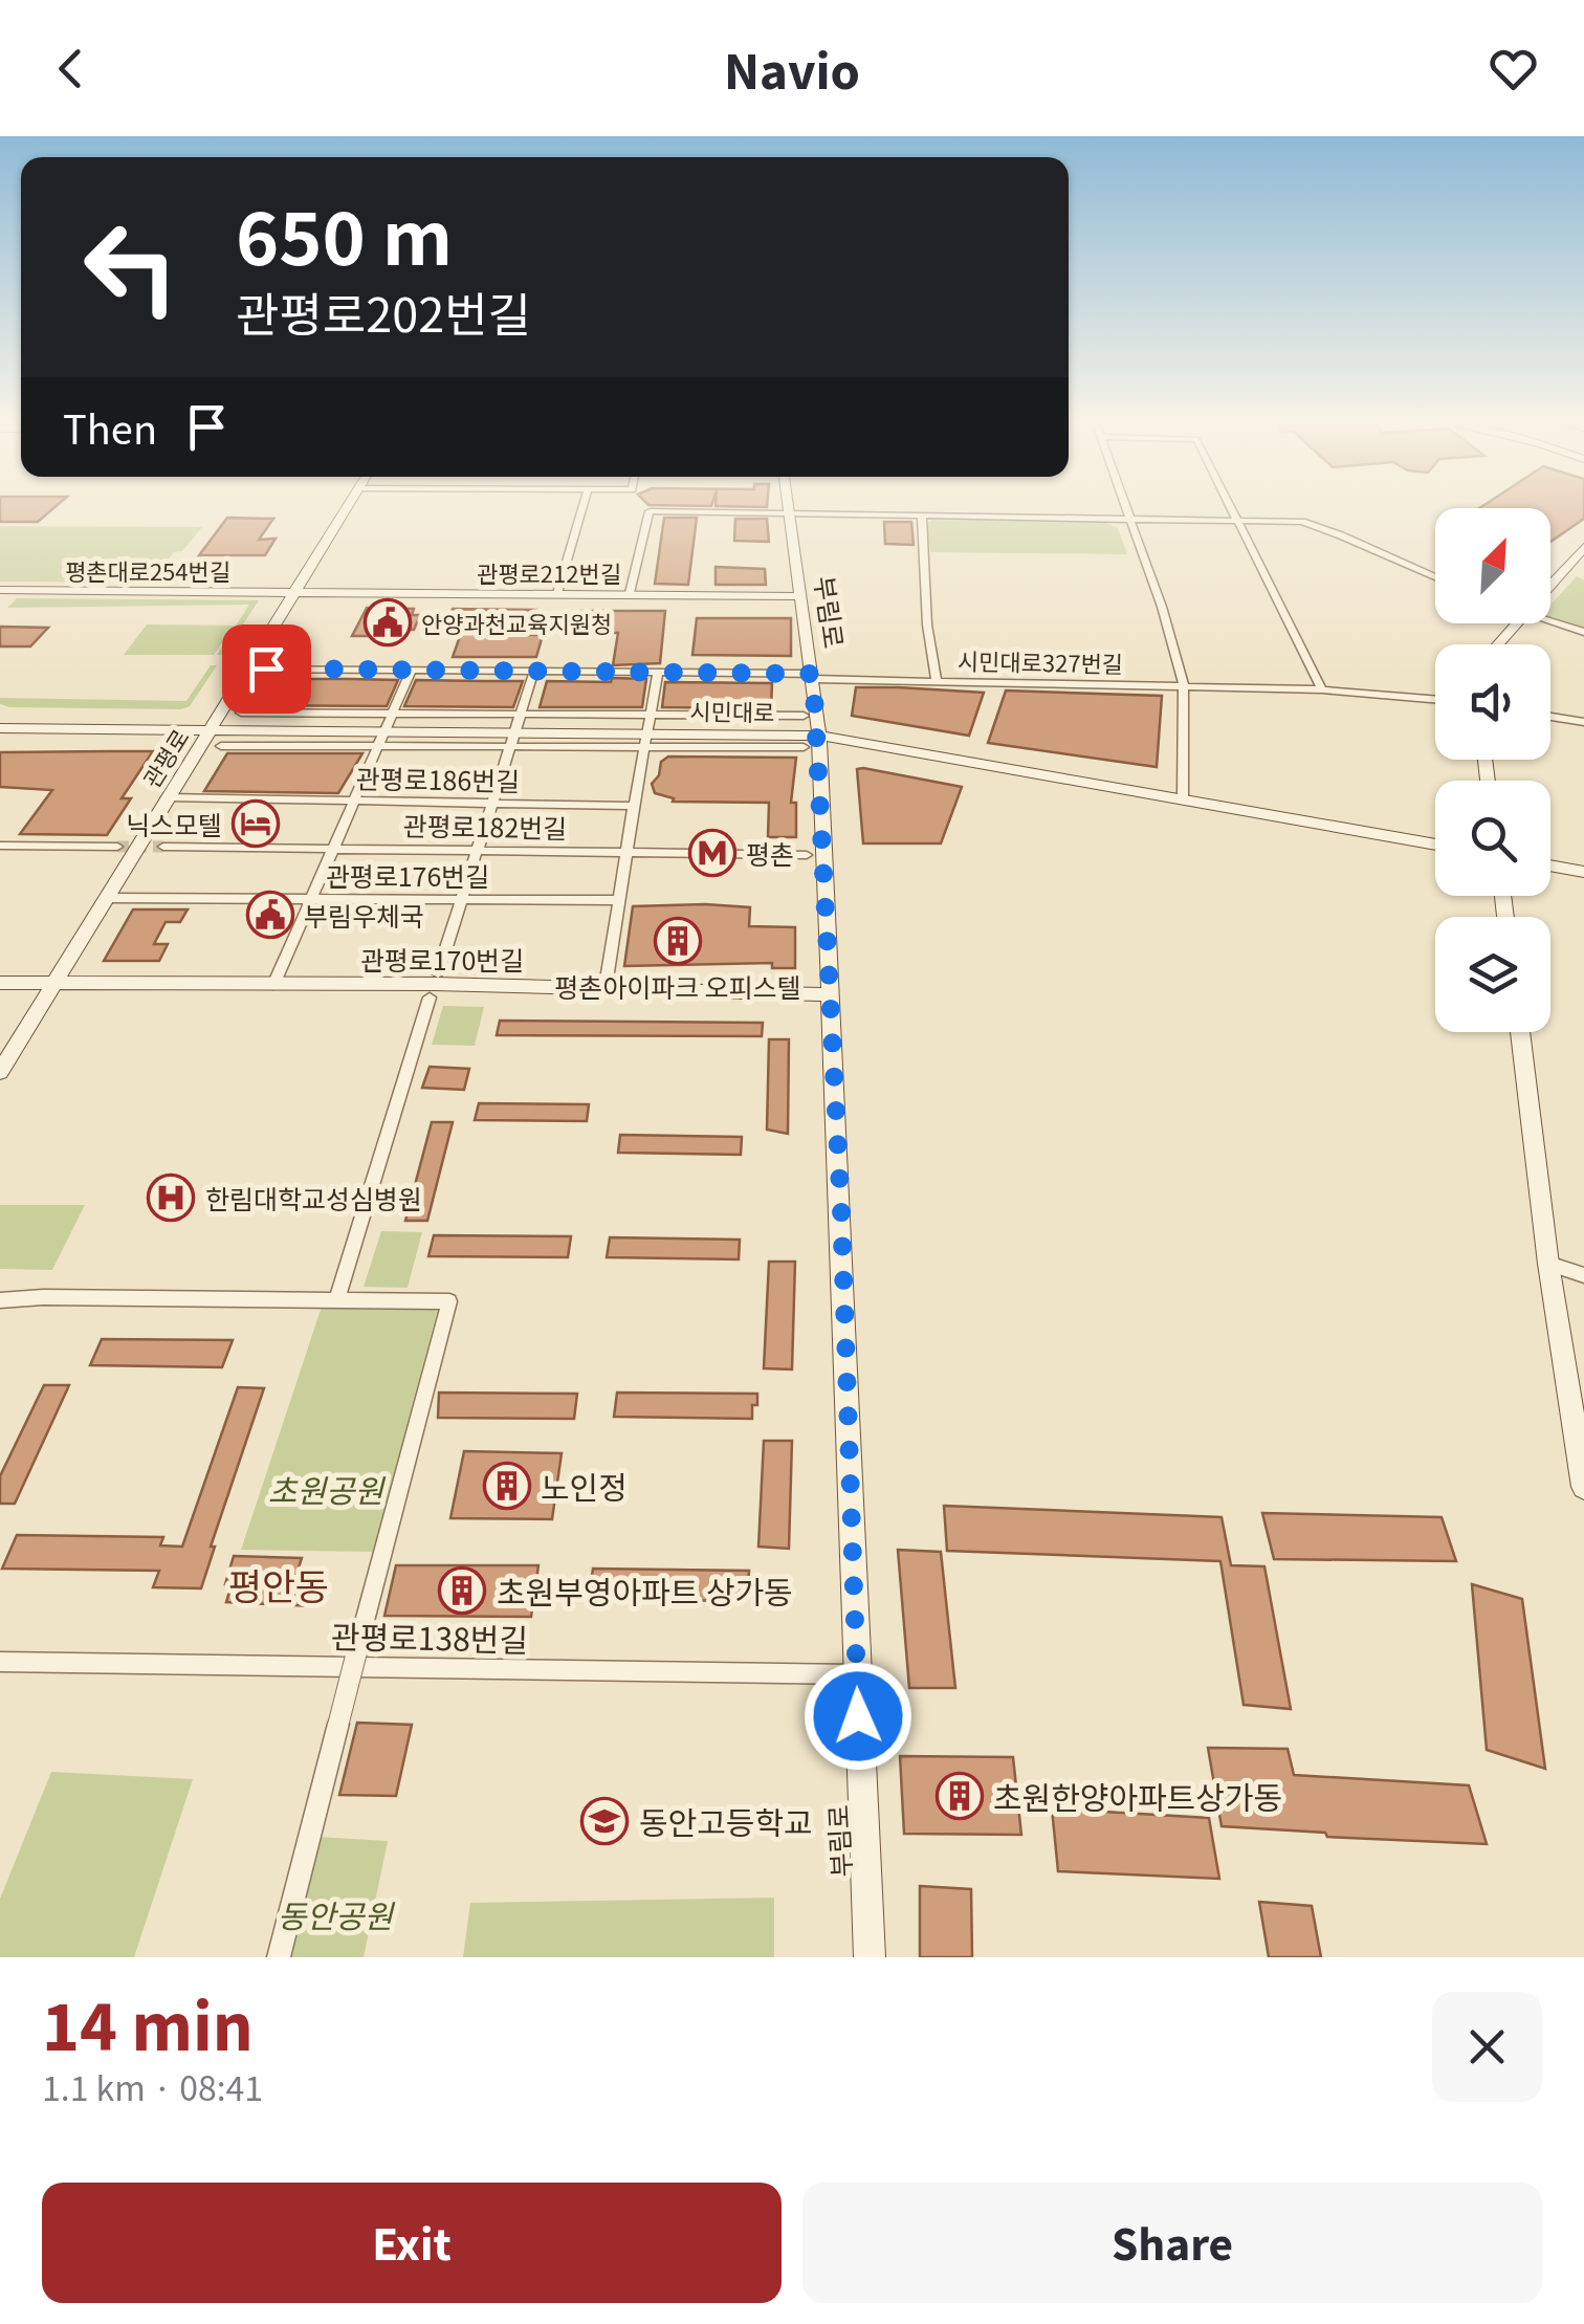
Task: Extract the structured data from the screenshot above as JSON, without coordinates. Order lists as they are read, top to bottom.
{
  "streets": {
    "street": [
      "평촌대로254번길",
      "관평로212번길",
      "부림로",
      "시민대로327번길",
      "시민대로",
      "관평로",
      "관평로186번길",
      "관평로182번길",
      "관평로176번길",
      "관평로170번길",
      "관평로138번길"
    ]
  },
  "crossings": [
    ["평촌대로254번길", "관평로212번길"],
    ["평촌대로254번길", "관평로"],
    ["관평로212번길", "부림로"],
    ["관평로212번길", "관평로"],
    ["부림로", "시민대로"],
    ["부림로", "관평로170번길"],
    ["부림로", "관평로138번길"],
    ["시민대로", "관평로"],
    ["관평로", "관평로186번길"],
    ["관평로", "관평로176번길"],
    ["관평로", "관평로170번길"]
  ],
  "districts": ["평안동"],
  "parks": ["초원공원", "동안공원"],
  "places": {
    "public building": ["안양과천교육지원청", "부림우체국"],
    "hotel": ["닉스모텔"],
    "metro station": ["평촌"],
    "building": [
      "평촌아이파크 오피스텔",
      "노인정",
      "초원부영아파트 상가동",
      "초원한양아파트상가동"
    ],
    "hospital": ["한림대학교성심병원"],
    "school or university": ["동안고등학교"]
  },
  "north": "top right",
  "page": {
    "header": "Navio",
    "turn": ["650 m", "관평로202번길"],
    "then": "Then",
    "heading": ["14 min", "1.1 km · 08:41"],
    "buttons": ["Exit", "Share"]
  }
}
